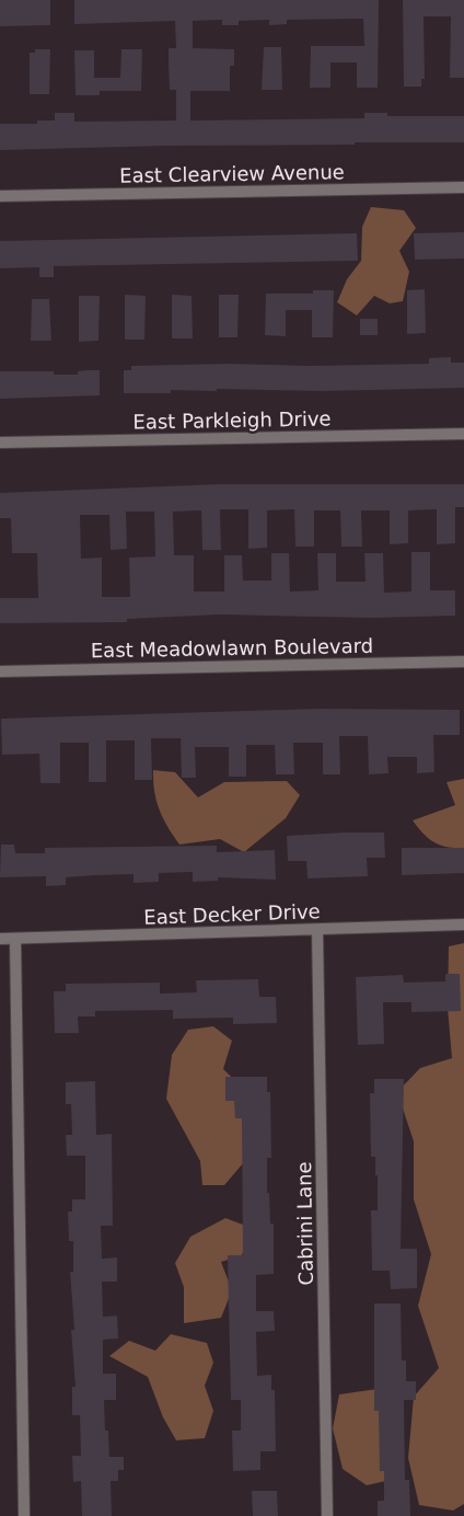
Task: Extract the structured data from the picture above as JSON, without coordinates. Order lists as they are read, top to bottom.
{
  "streets": {
    "street": [
      "East Clearview Avenue",
      "East Parkleigh Drive",
      "East Meadowlawn Boulevard",
      "East Decker Drive",
      "Cabrini Lane"
    ]
  },
  "crossings": [
    ["East Decker Drive", "Cabrini Lane"]
  ]
}
